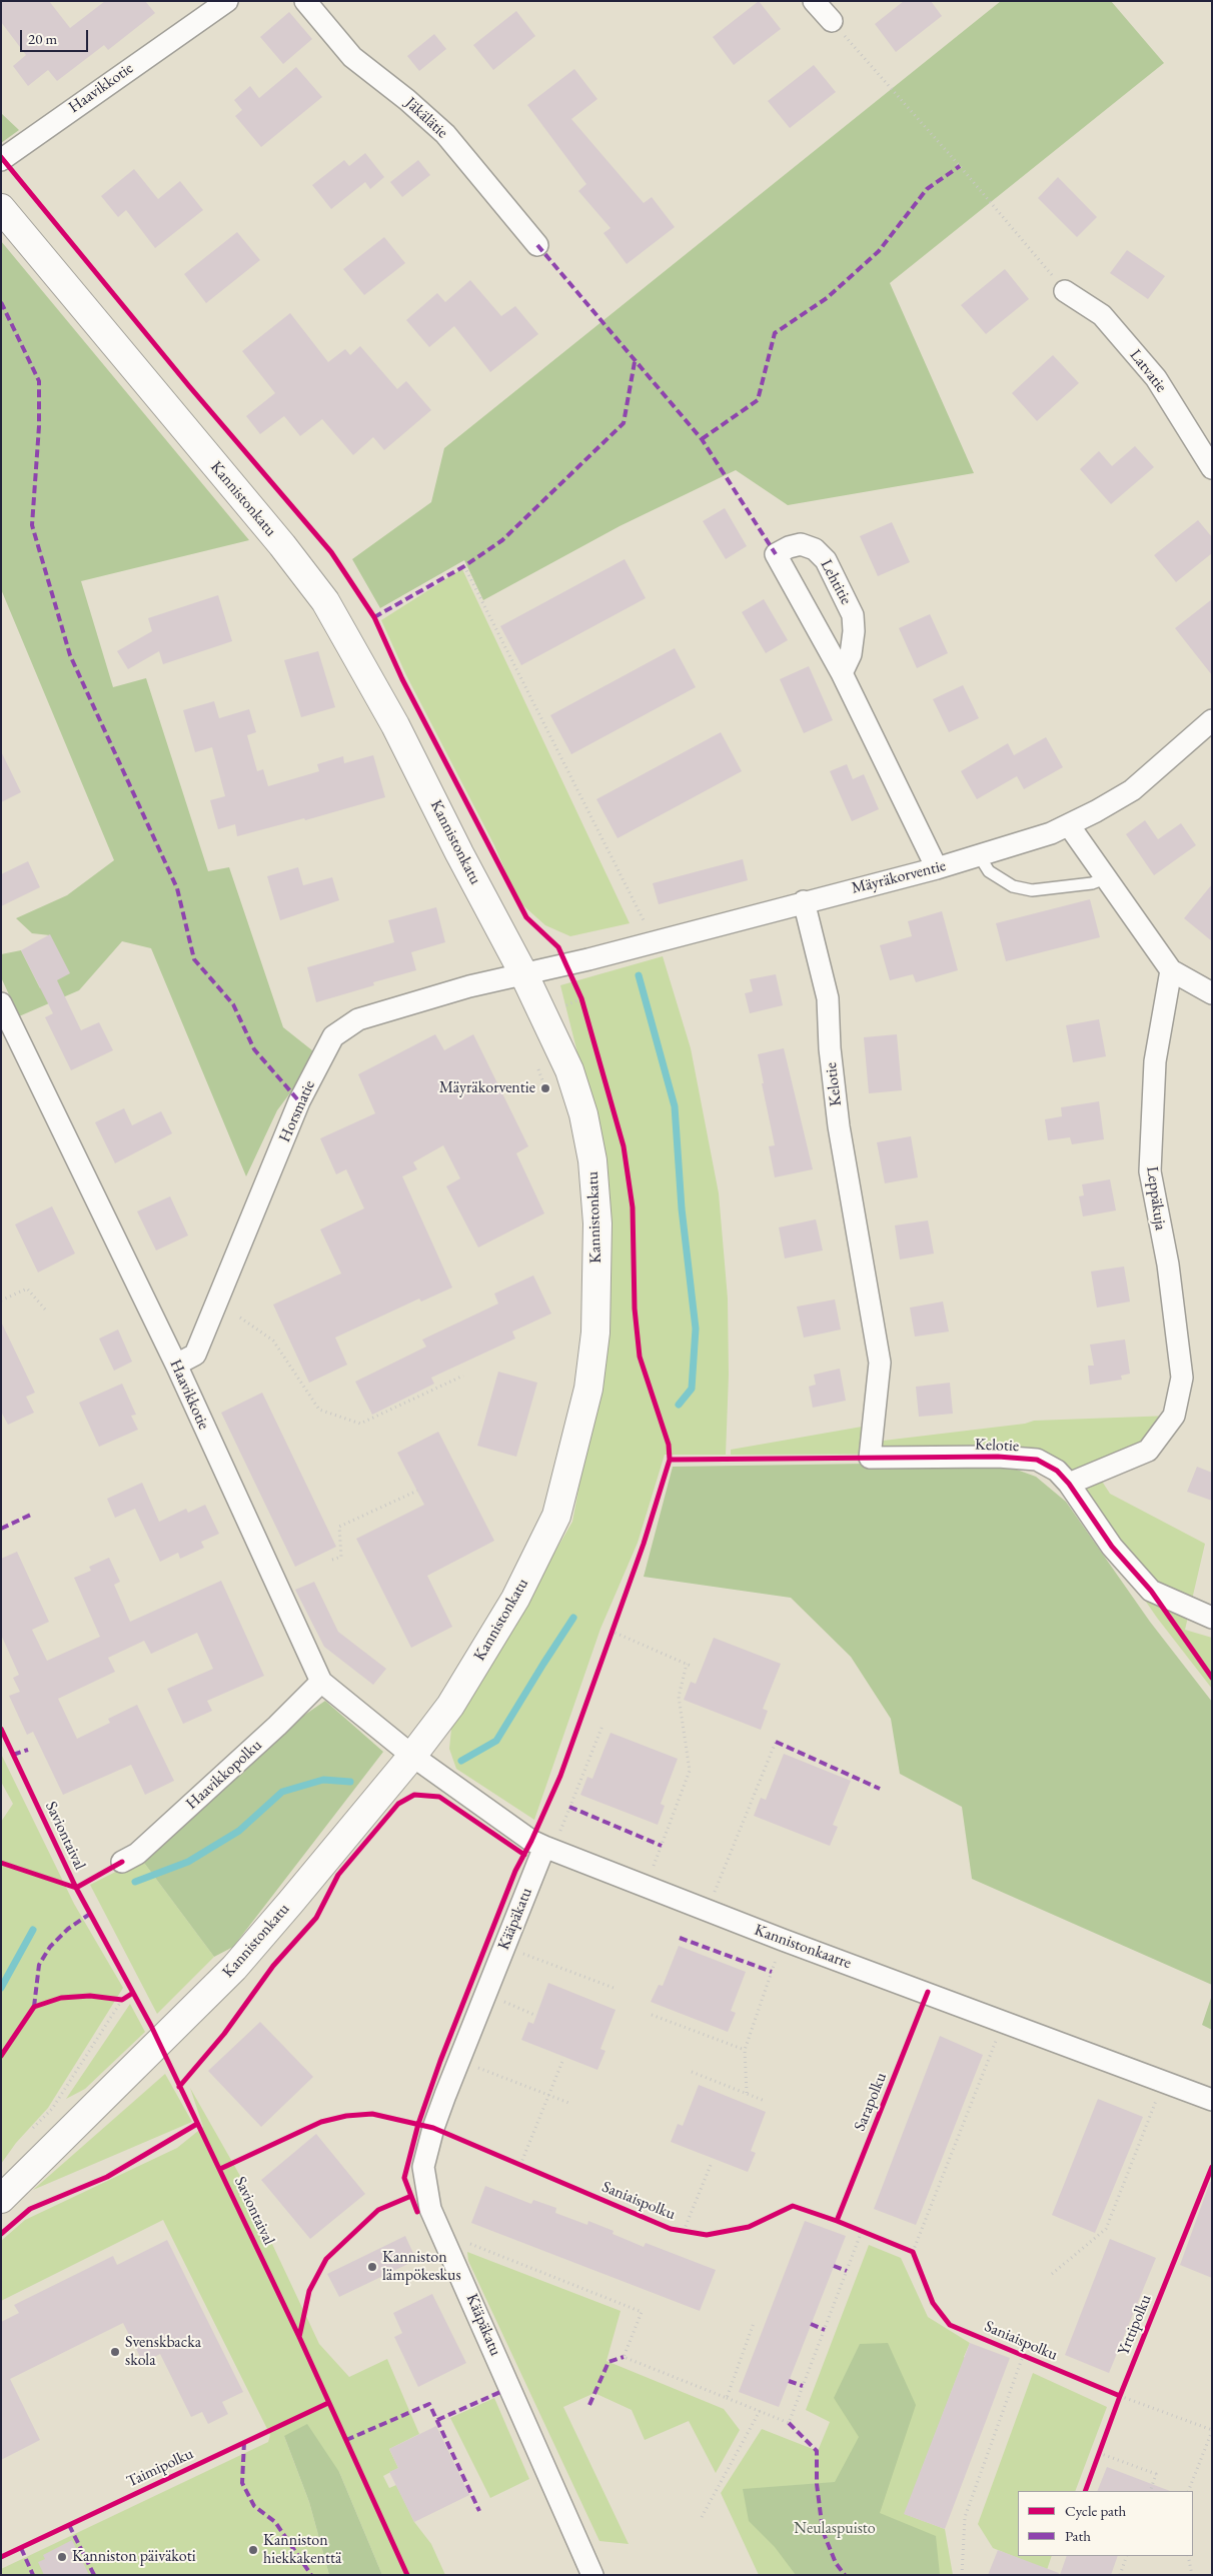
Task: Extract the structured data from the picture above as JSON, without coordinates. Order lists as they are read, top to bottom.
{
  "streets": {
    "street": [
      "Haavikkotie",
      "Jäkälätie",
      "Latvatie",
      "Kannistonkatu",
      "Lehtitie",
      "Mäyräkorventie",
      "Kelotie",
      "Horsmatie",
      "Leppäkuja",
      "Haavikkopolku",
      "Kääpäkatu",
      "Kannistonkaarre"
    ],
    "cycle path": [
      "Saviontaival",
      "Sarapolku",
      "Saniaispolku",
      "Yrttipolku",
      "Taimipolku"
    ]
  },
  "crossings": [
    ["Haavikkotie", "Kannistonkatu"],
    ["Haavikkotie", "Horsmatie"],
    ["Haavikkotie", "Haavikkopolku"],
    ["Haavikkotie", "Kannistonkaarre"],
    ["Kannistonkatu", "Mäyräkorventie"],
    ["Kannistonkatu", "Horsmatie"],
    ["Kannistonkatu", "Kannistonkaarre"],
    ["Lehtitie", "Mäyräkorventie"],
    ["Mäyräkorventie", "Kelotie"],
    ["Mäyräkorventie", "Horsmatie"],
    ["Kelotie", "Leppäkuja"],
    ["Kääpäkatu", "Kannistonkaarre"]
  ],
  "parks": ["Neulaspuisto"],
  "places": [
    "Mäyräkorventie",
    "Kanniston lämpökeskus",
    "Svenskbacka skola",
    "Kanniston hiekkakenttä",
    "Kanniston päiväkoti"
  ],
  "legend": ["Cycle path", "Path"],
  "scale_bar": "20 m"
}
